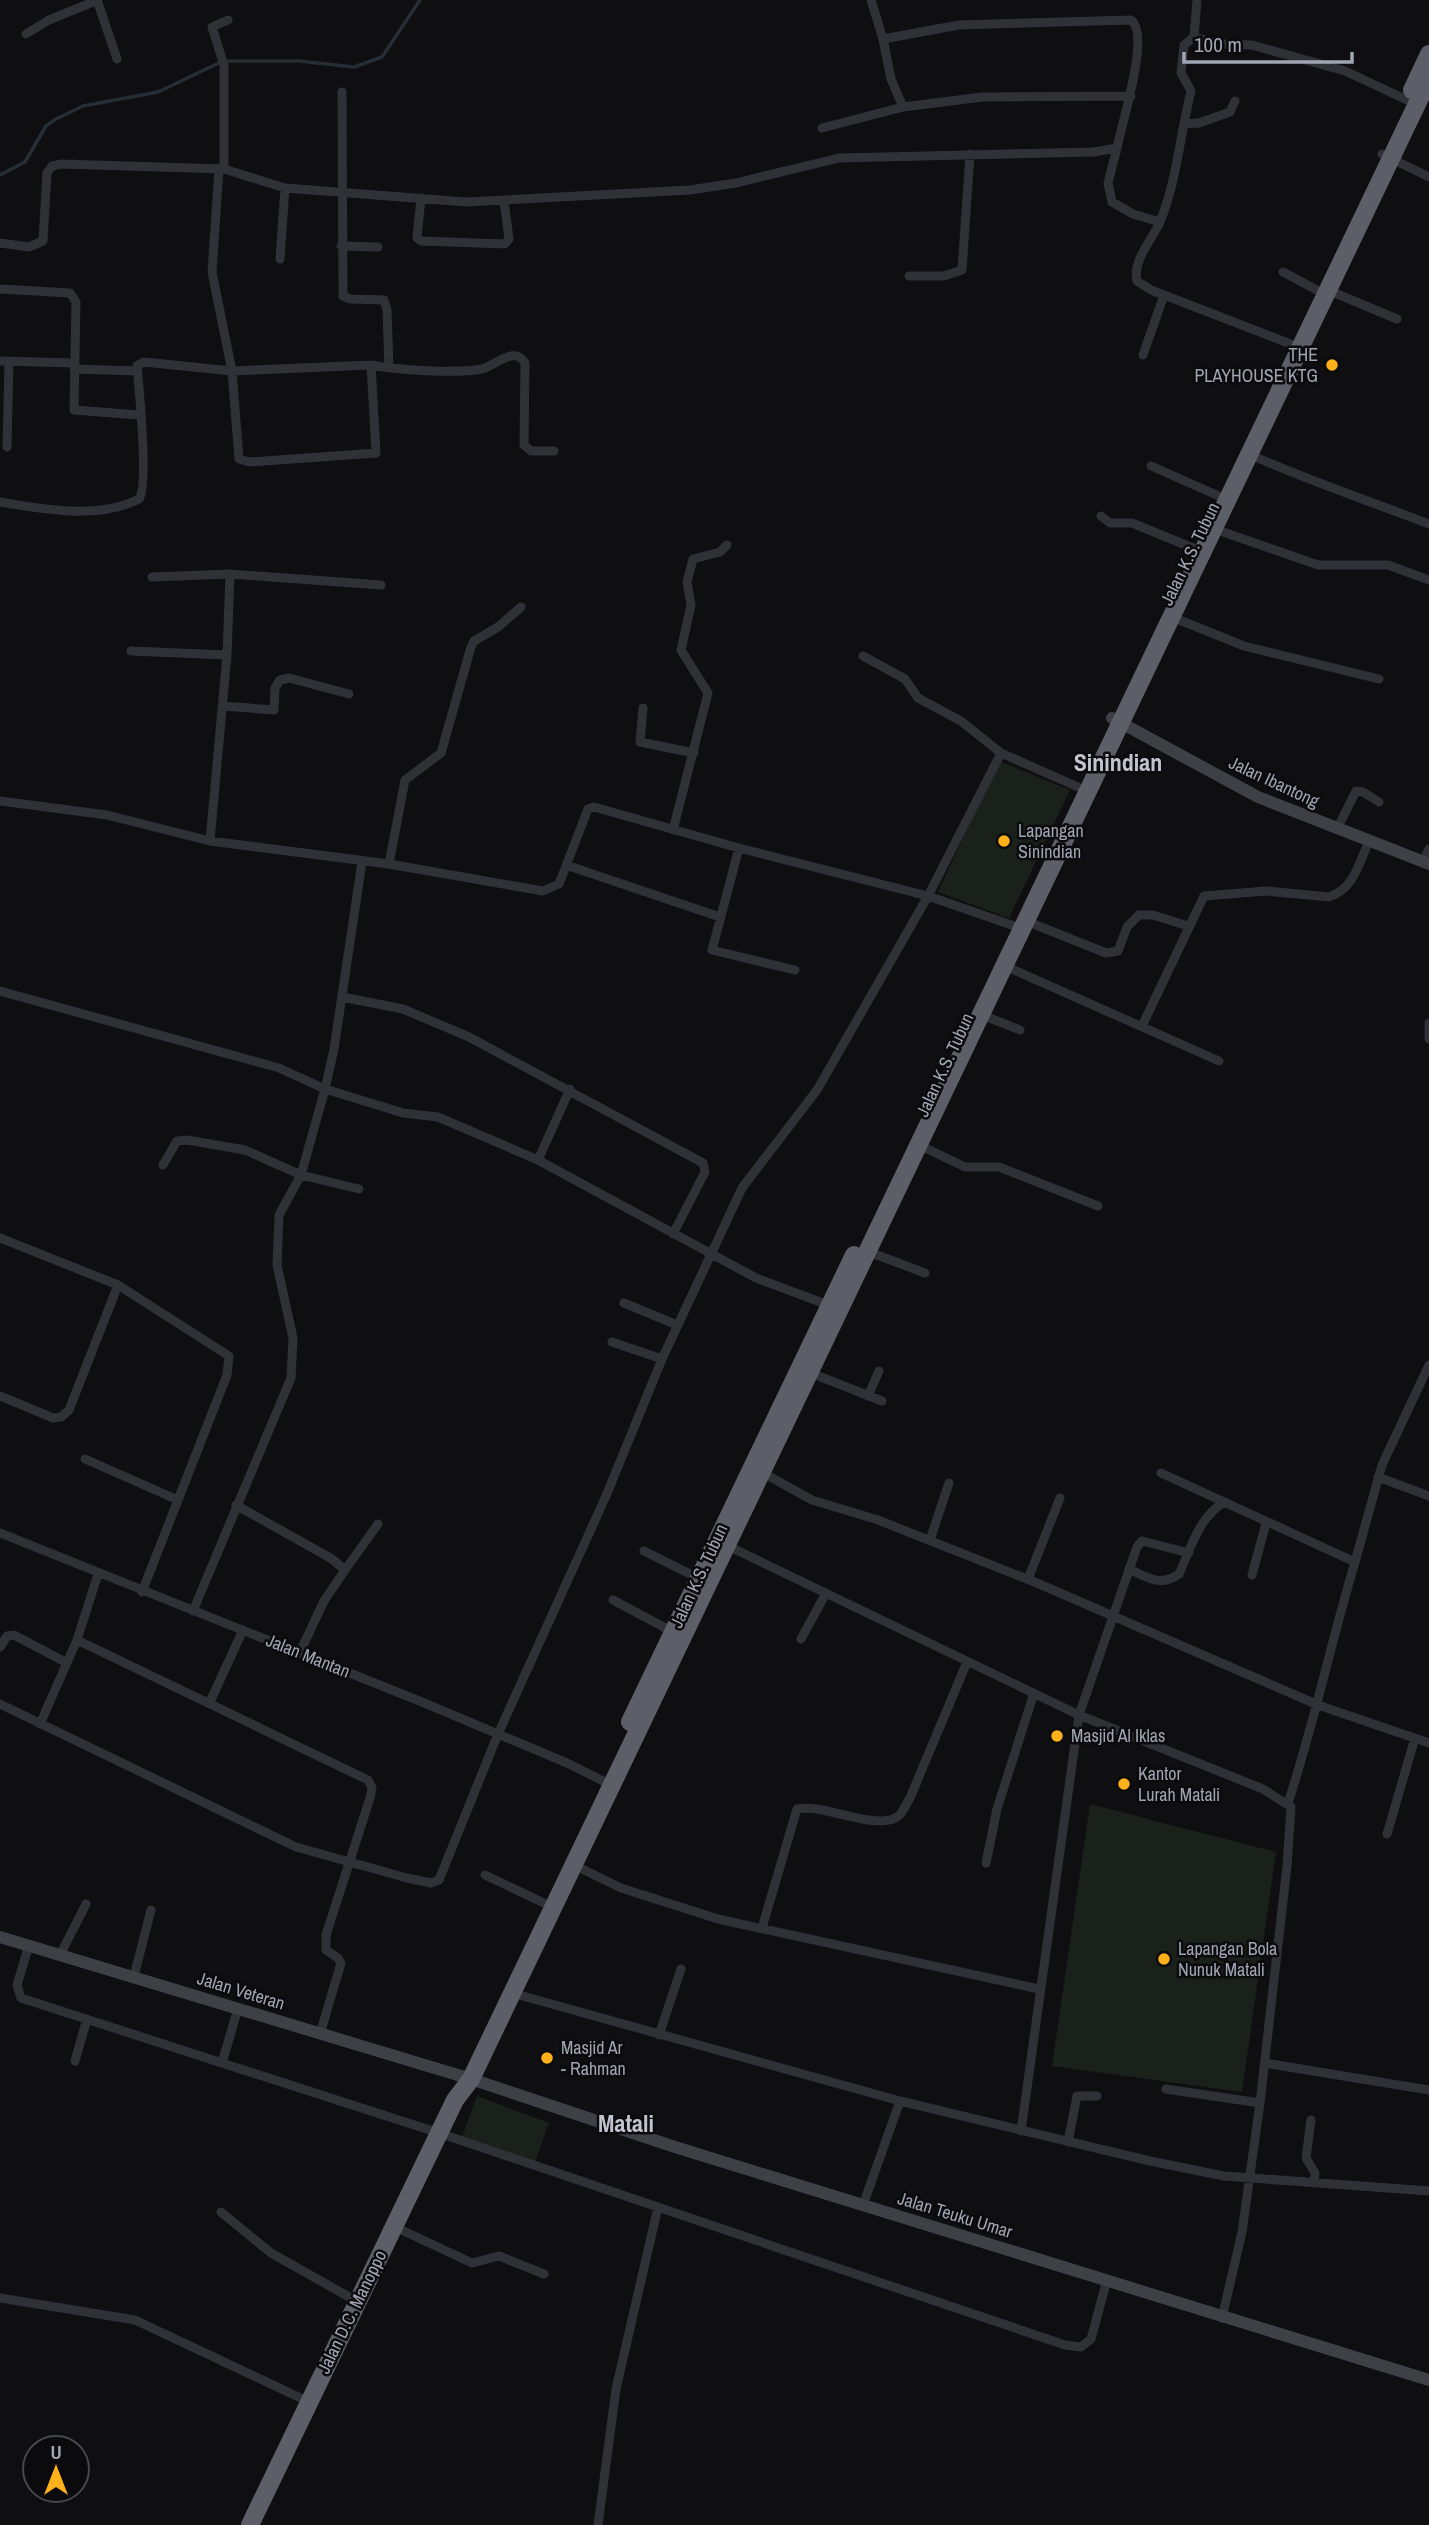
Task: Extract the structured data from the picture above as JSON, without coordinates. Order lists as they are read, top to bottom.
{
  "streets": {
    "highway": ["Jalan K.S. Tubun", "Jalan D.C. Manoppo"],
    "street": [
      "Jalan Ibantong",
      "Jalan Mantan",
      "Jalan Veteran",
      "Jalan Teuku Umar"
    ]
  },
  "crossings": [
    ["Jalan K.S. Tubun", "Jalan Ibantong"],
    ["Jalan K.S. Tubun", "Jalan Mantan"],
    ["Jalan K.S. Tubun", "Jalan Veteran"],
    ["Jalan K.S. Tubun", "Jalan Teuku Umar"],
    ["Jalan K.S. Tubun", "Jalan D.C. Manoppo"],
    ["Jalan Veteran", "Jalan Teuku Umar"],
    ["Jalan Veteran", "Jalan D.C. Manoppo"],
    ["Jalan Teuku Umar", "Jalan D.C. Manoppo"]
  ],
  "districts": ["Sinindian", "Matali"],
  "places": [
    "THE PLAYHOUSE KTG",
    "Lapangan Sinindian",
    "Masjid Al Iklas",
    "Kantor Lurah Matali",
    "Lapangan Bola Nunuk Matali",
    "Masjid Ar - Rahman"
  ],
  "scale_bar": "100 m",
  "north": "top"
}
